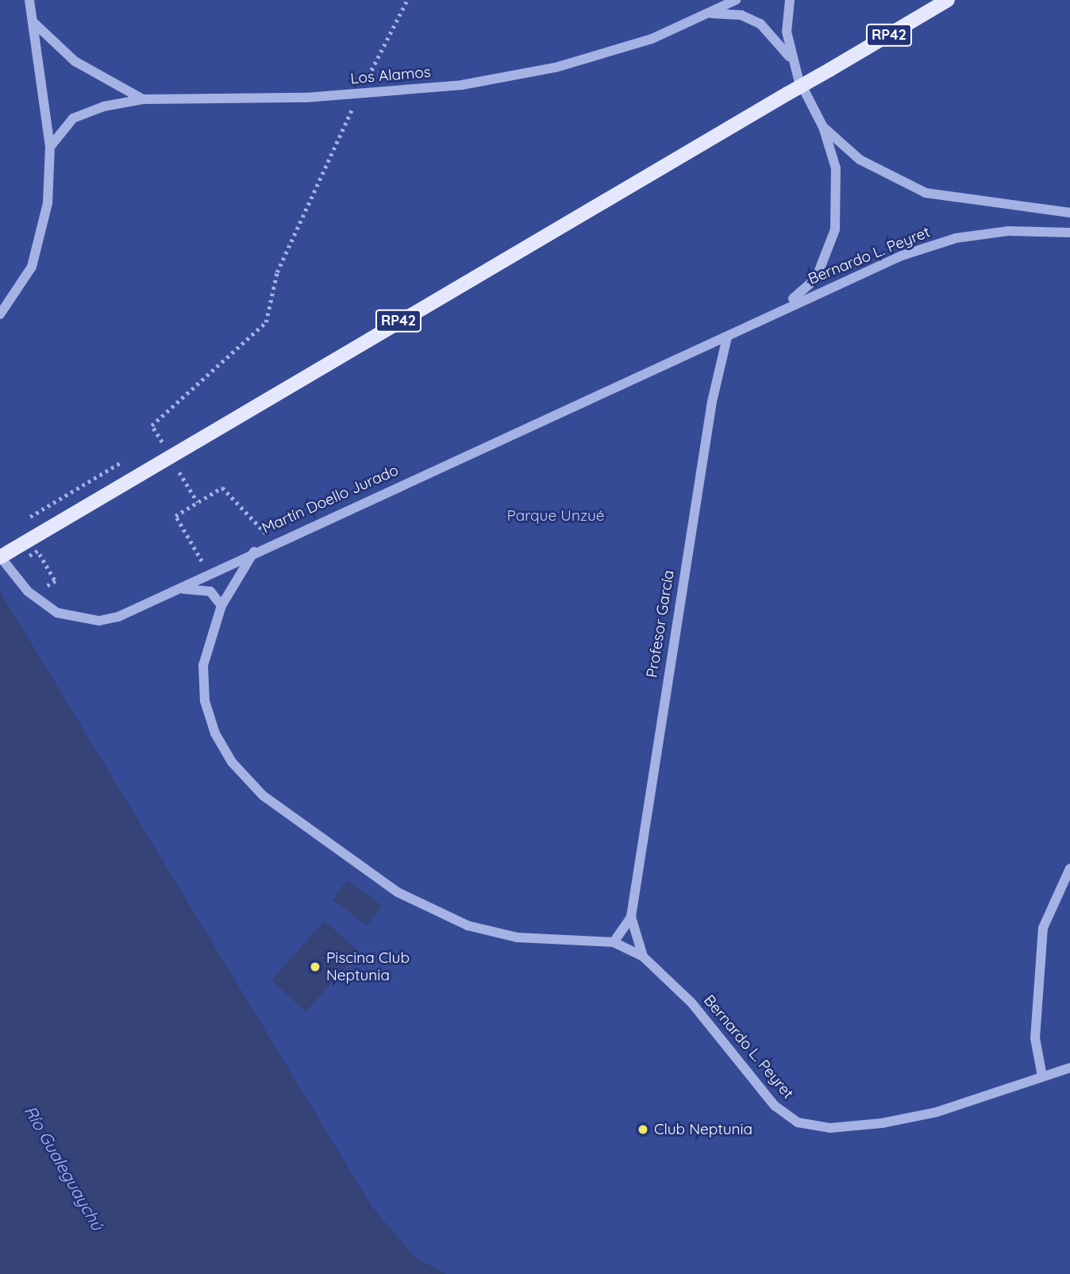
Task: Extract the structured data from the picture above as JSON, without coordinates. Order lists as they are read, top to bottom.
{
  "streets": {
    "main road": ["RP42"],
    "street": [
      "Los Alamos",
      "Bernardo L. Peyret",
      "Martín Doello Jurado",
      "Profesor García"
    ]
  },
  "crossings": [
    ["Bernardo L. Peyret", "Martín Doello Jurado"],
    ["Bernardo L. Peyret", "Profesor García"],
    ["Martín Doello Jurado", "Profesor García"]
  ],
  "water": ["Río Gualeguaychú"],
  "parks": ["Parque Unzué"],
  "places": ["Piscina Club Neptunia", "Club Neptunia"]
}
